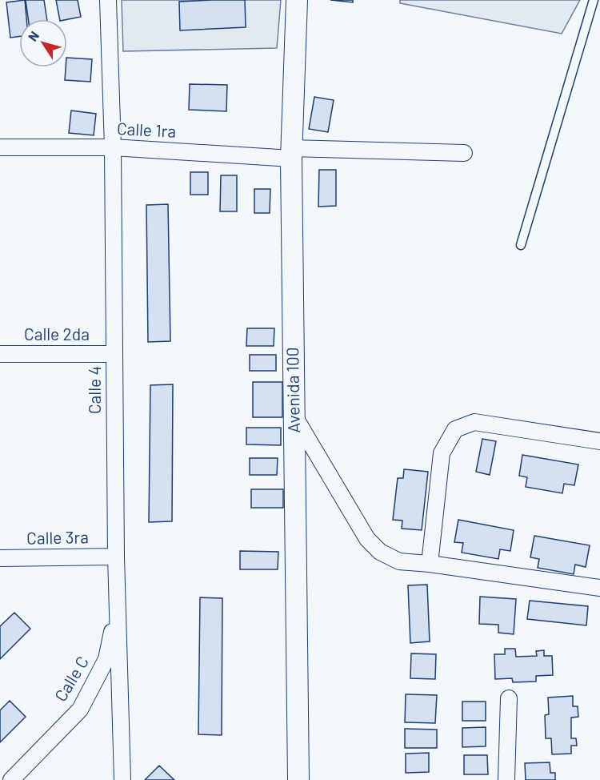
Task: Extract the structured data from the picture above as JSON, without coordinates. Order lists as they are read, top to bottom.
{
  "streets": {
    "street": [
      "Calle 1ra",
      "Calle 2da",
      "Calle 4",
      "Avenida 100",
      "Calle 3ra",
      "Calle C"
    ]
  },
  "crossings": [
    ["Calle 1ra", "Calle 4"],
    ["Calle 1ra", "Avenida 100"],
    ["Calle 2da", "Calle 4"],
    ["Calle 4", "Calle 3ra"],
    ["Calle 4", "Calle C"]
  ],
  "north": "top left"
}
